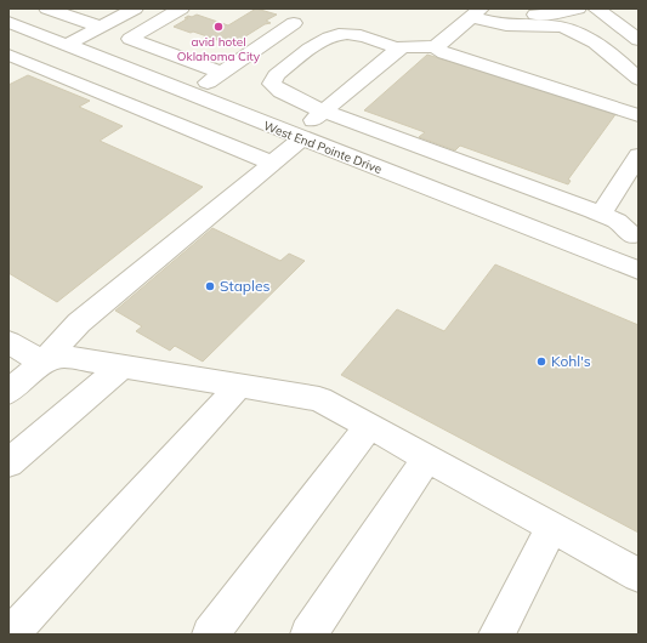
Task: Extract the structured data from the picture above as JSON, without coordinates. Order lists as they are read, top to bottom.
{
  "streets": {
    "street": ["West End Pointe Drive"]
  },
  "places": ["avid hotel Oklahoma City", "Staples", "Kohl's"]
}
